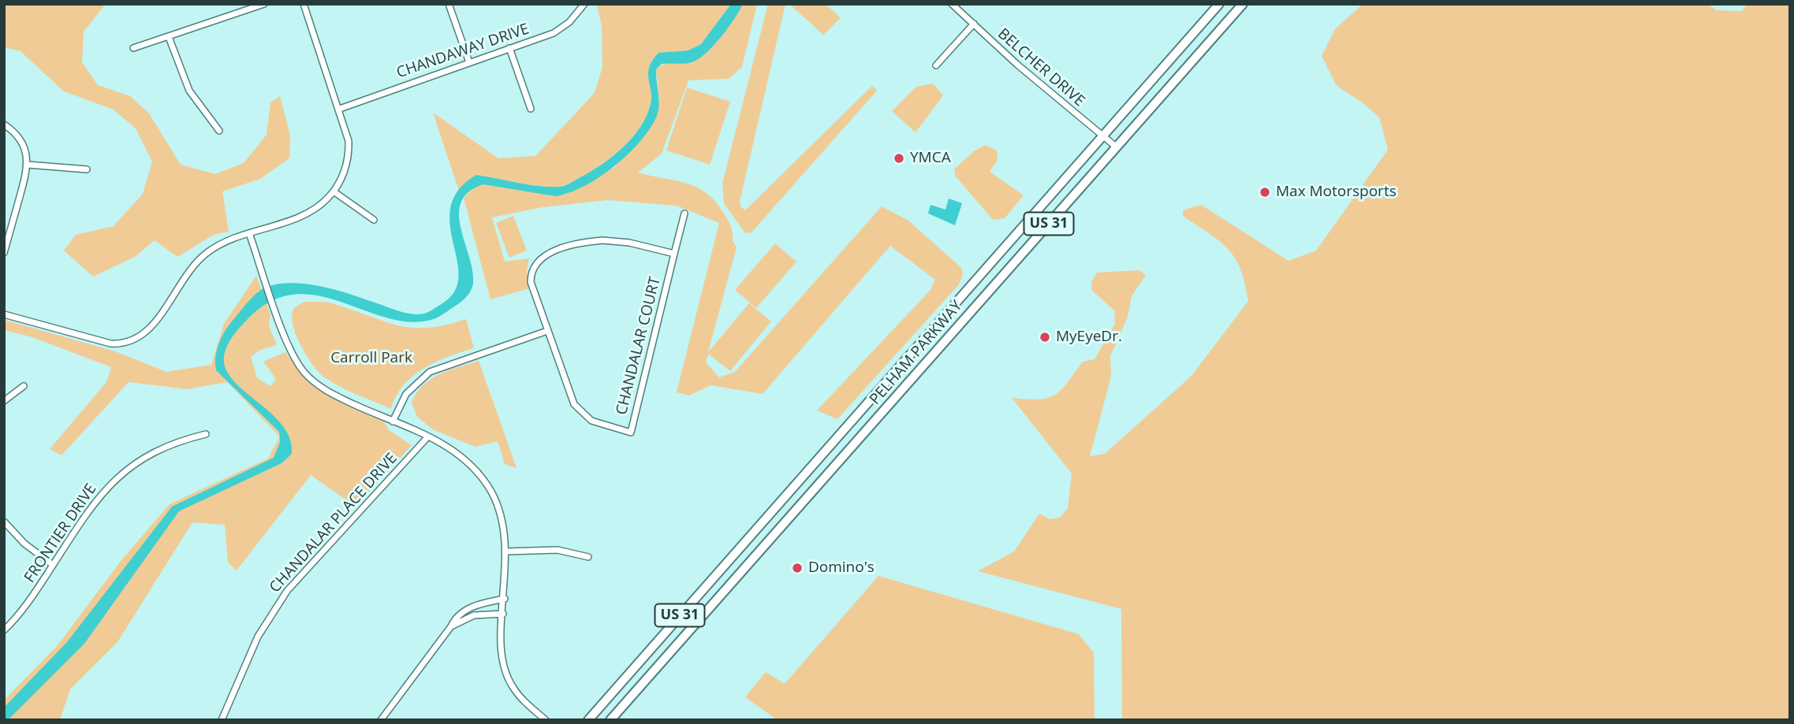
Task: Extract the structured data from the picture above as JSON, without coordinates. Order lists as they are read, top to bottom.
{
  "streets": {
    "main road": ["US 31", "PELHAM PARKWAY"],
    "street": [
      "CHANDAWAY DRIVE",
      "BELCHER DRIVE",
      "CHANDALAR COURT",
      "CHANDALAR PLACE DRIVE",
      "FRONTIER DRIVE"
    ]
  },
  "crossings": [
    ["BELCHER DRIVE", "PELHAM PARKWAY"]
  ],
  "parks": ["Carroll Park"],
  "places": [
    "YMCA",
    "Max Motorsports",
    "MyEyeDr.",
    "Domino's"
  ]
}
